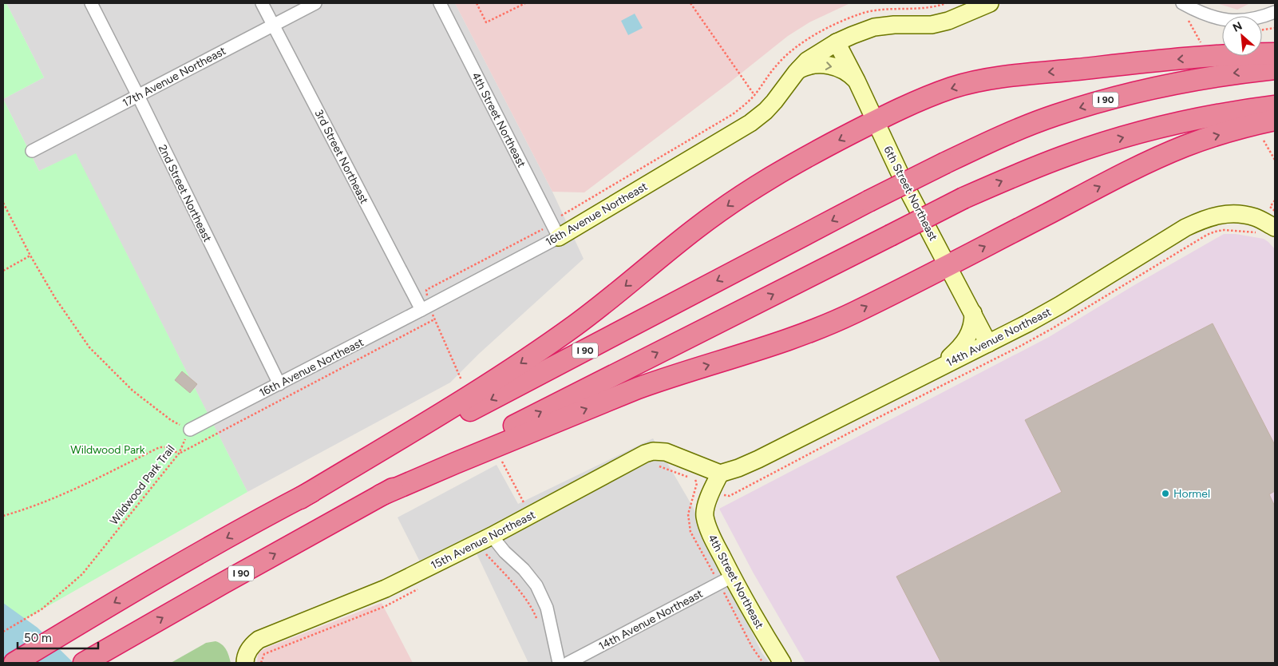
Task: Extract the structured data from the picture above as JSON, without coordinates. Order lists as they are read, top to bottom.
{
  "streets": {
    "highway": ["I 90"],
    "street": [
      "17th Avenue Northeast",
      "4th Street Northeast",
      "3rd Street Northeast",
      "2nd Street Northeast",
      "6th Street Northeast",
      "16th Avenue Northeast",
      "14th Avenue Northeast",
      "15th Avenue Northeast"
    ],
    "path": ["Wildwood Park Trail"]
  },
  "crossings": [
    ["17th Avenue Northeast", "3rd Street Northeast"],
    ["17th Avenue Northeast", "2nd Street Northeast"],
    ["4th Street Northeast", "16th Avenue Northeast"],
    ["4th Street Northeast", "14th Avenue Northeast"],
    ["4th Street Northeast", "15th Avenue Northeast"],
    ["3rd Street Northeast", "16th Avenue Northeast"],
    ["2nd Street Northeast", "16th Avenue Northeast"],
    ["6th Street Northeast", "16th Avenue Northeast"],
    ["6th Street Northeast", "14th Avenue Northeast"],
    ["16th Avenue Northeast", "Wildwood Park Trail"],
    ["14th Avenue Northeast", "15th Avenue Northeast"]
  ],
  "parks": ["Wildwood Park"],
  "places": ["Hormel"],
  "scale_bar": "50 m",
  "north": "top left"
}
